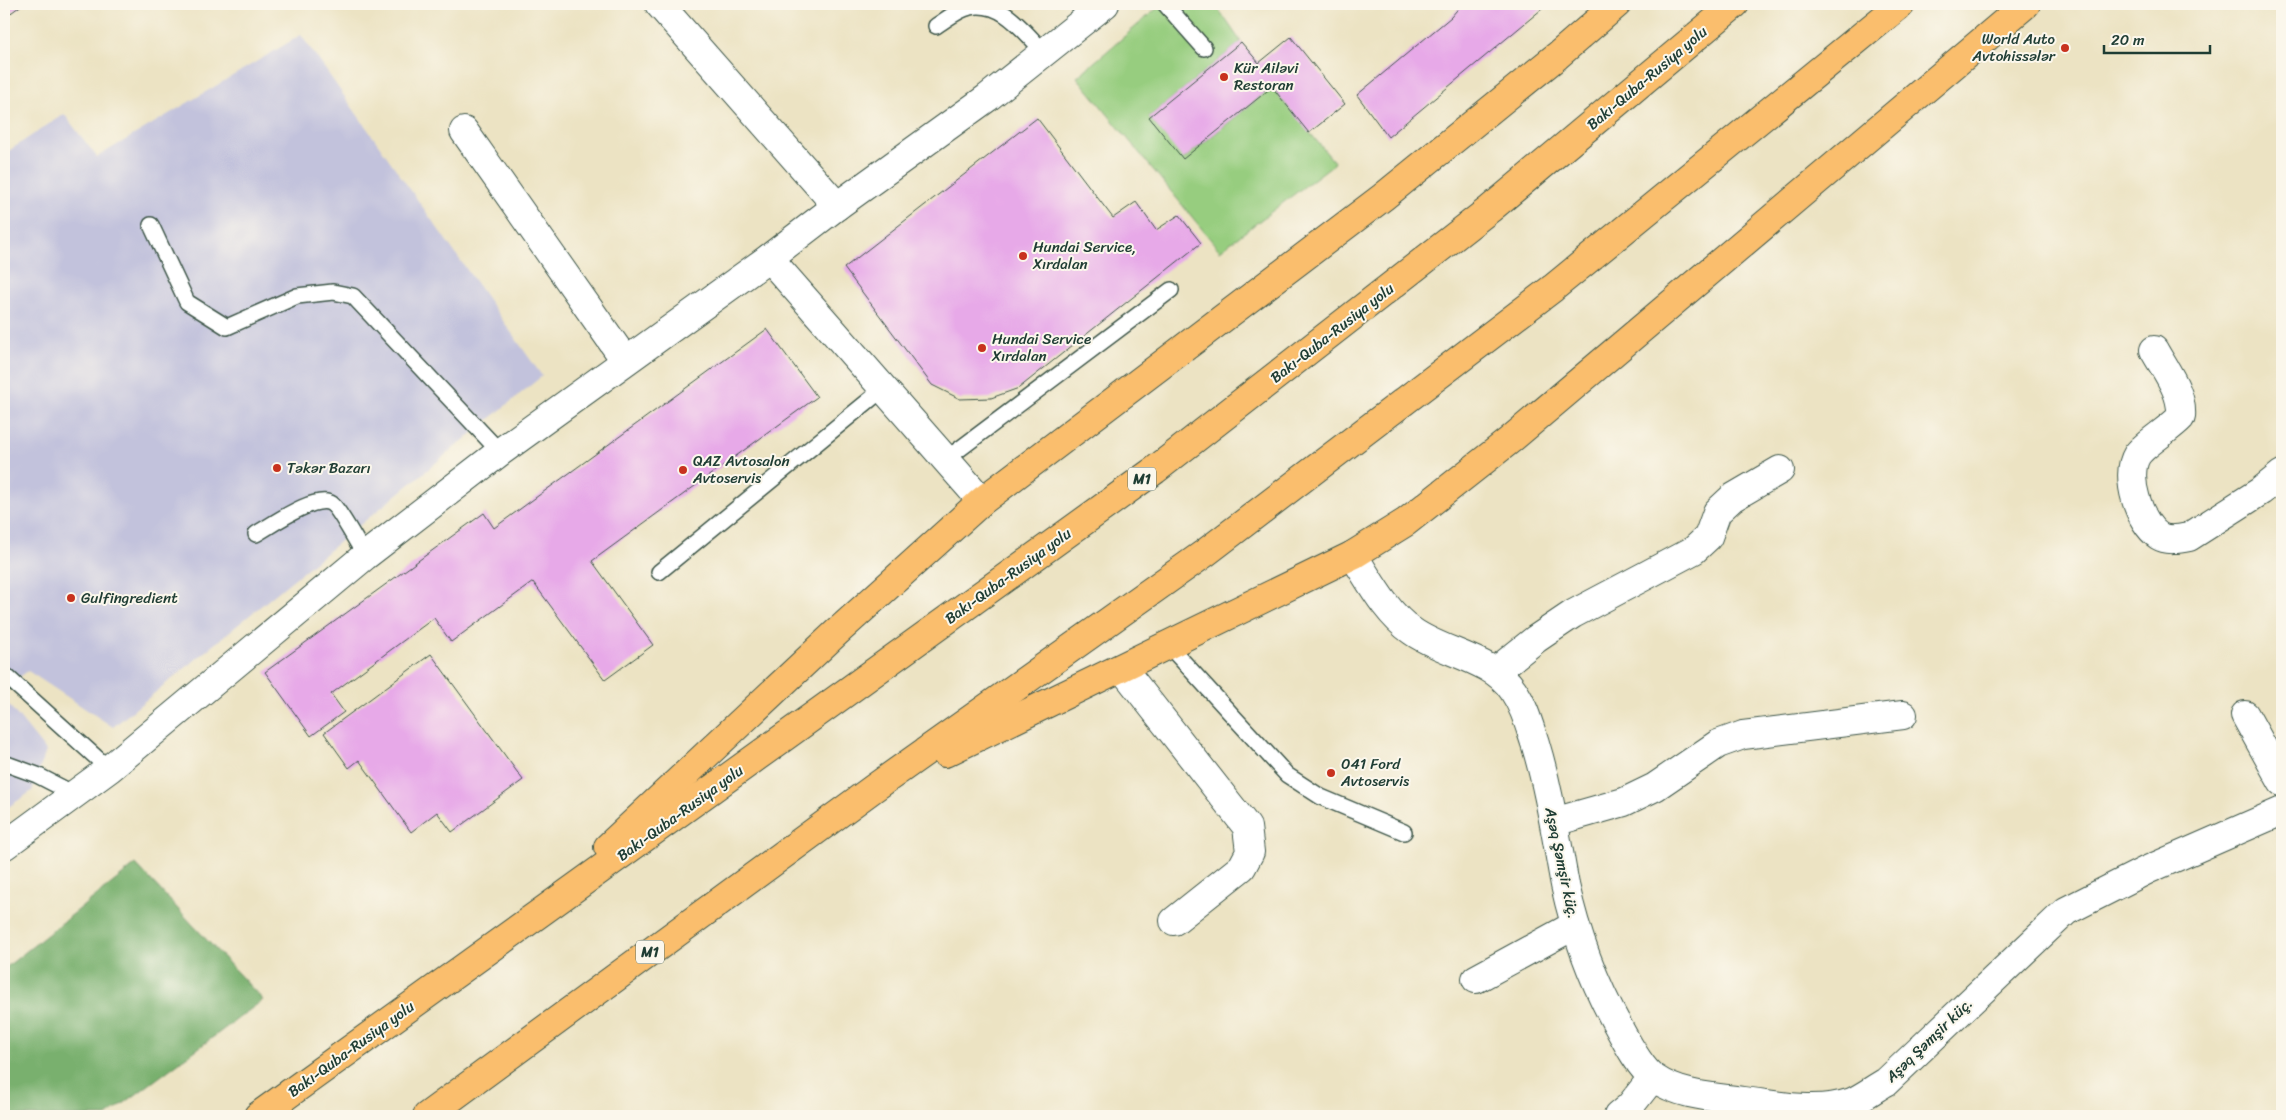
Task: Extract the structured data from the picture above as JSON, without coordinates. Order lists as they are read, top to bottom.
{
  "streets": {
    "highway": ["Bakı-Quba-Rusiya yolu", "M1"],
    "street": ["Aşəq Şəmşir küç."]
  },
  "places": [
    "World Auto Avtohissələr",
    "Kür Ailəvi Restoran",
    "Hundai Service, Xırdalan",
    "Hundai Service Xırdalan",
    "Təkər Bazarı",
    "QAZ Avtosalon Avtoservis",
    "Gulfingredient",
    "041 Ford Avtoservis"
  ],
  "scale_bar": "20 m"
}
